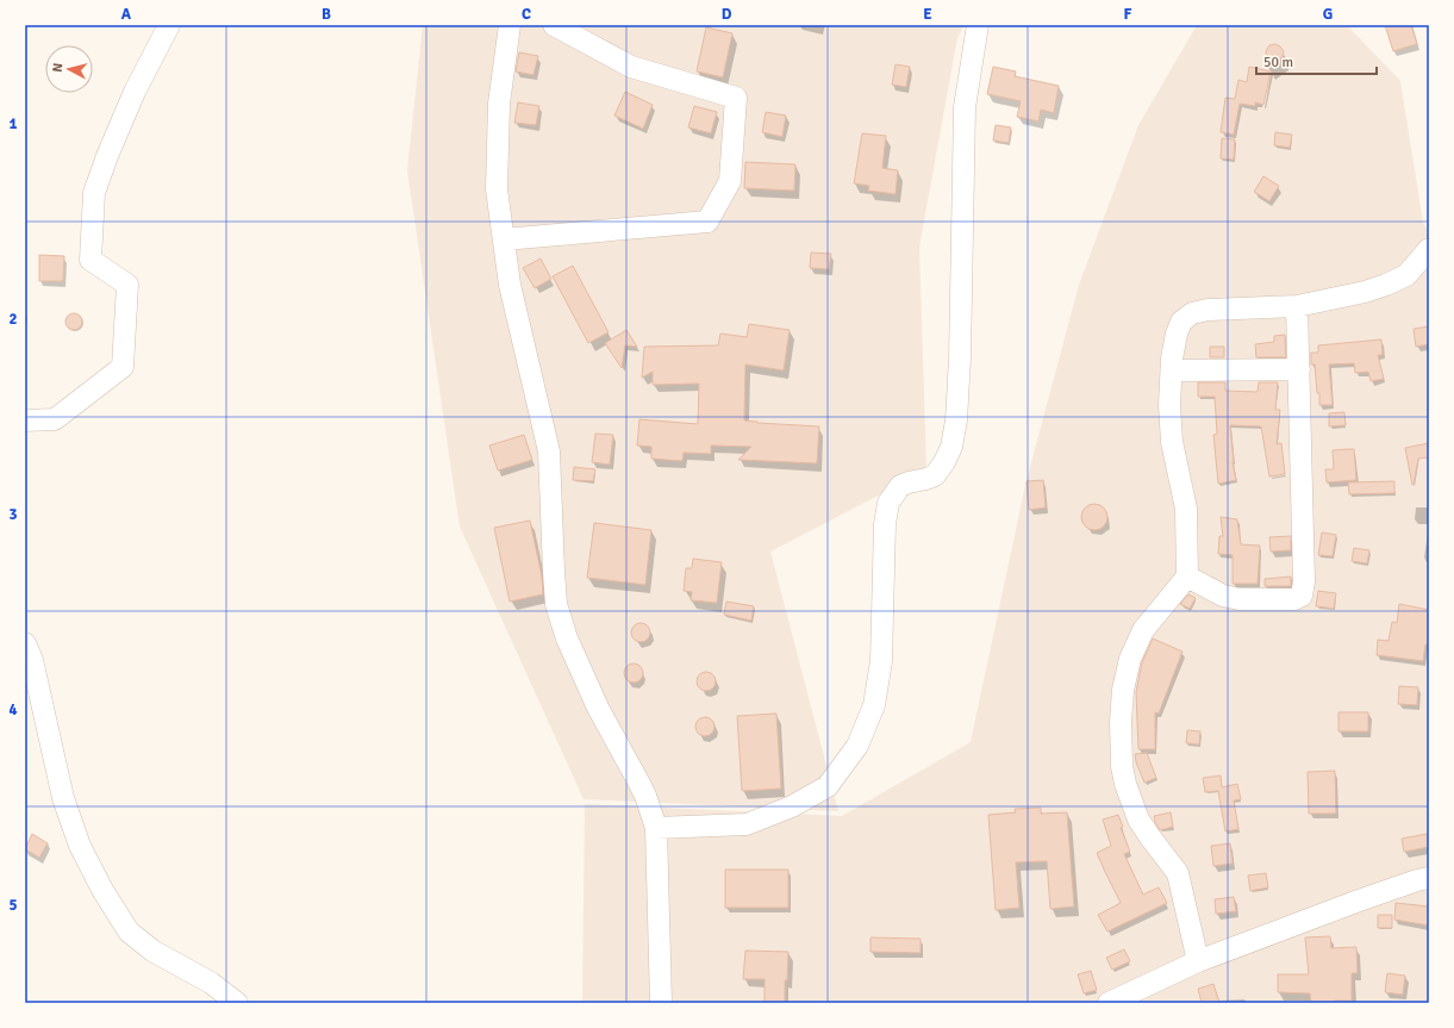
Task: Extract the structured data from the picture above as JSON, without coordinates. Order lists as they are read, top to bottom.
{
  "scale_bar": "50 m",
  "north": "left",
  "grid": {
    "columns": [
      "A",
      "B",
      "C",
      "D",
      "E",
      "F",
      "G"
    ],
    "rows": [
      "1",
      "2",
      "3",
      "4",
      "5"
    ]
  }
}
